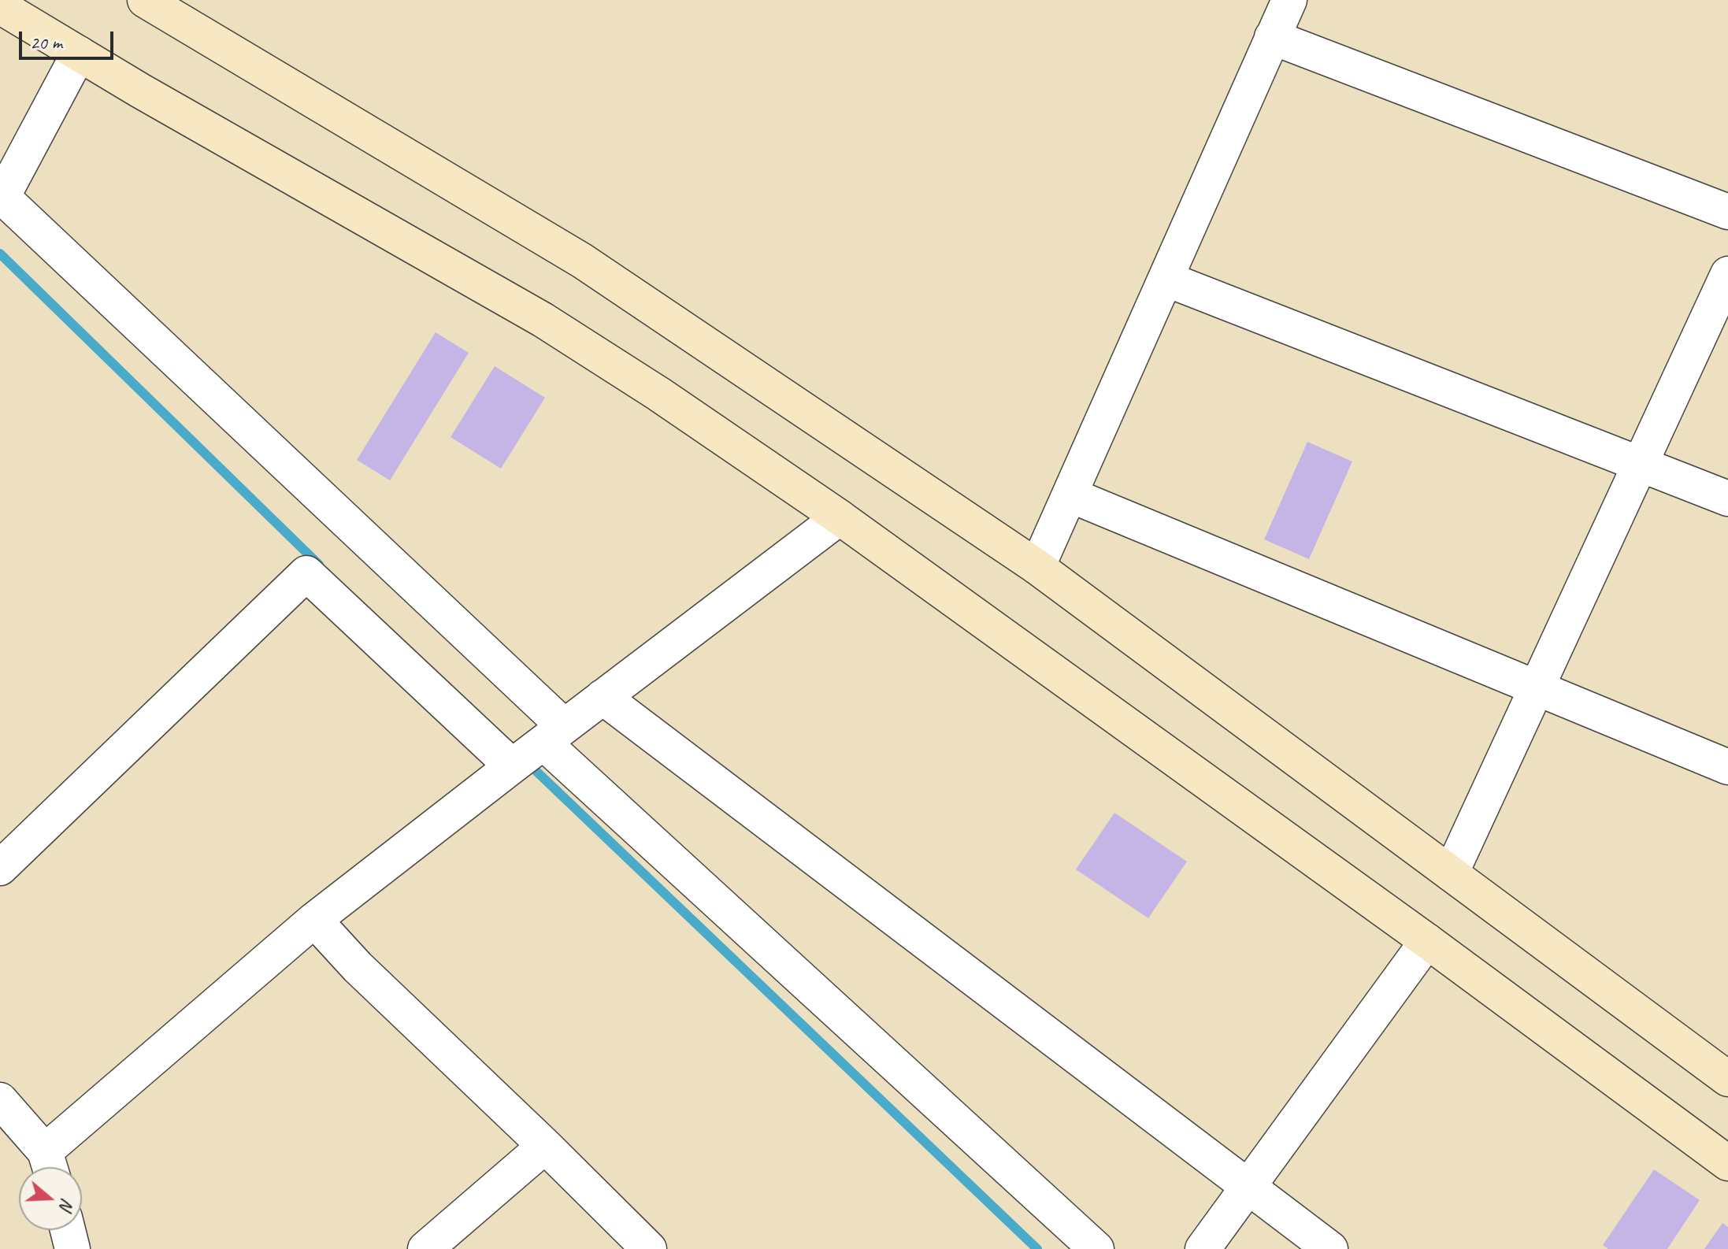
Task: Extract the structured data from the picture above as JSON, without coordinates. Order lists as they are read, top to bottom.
{
  "scale_bar": "20 m",
  "north": "right"
}
